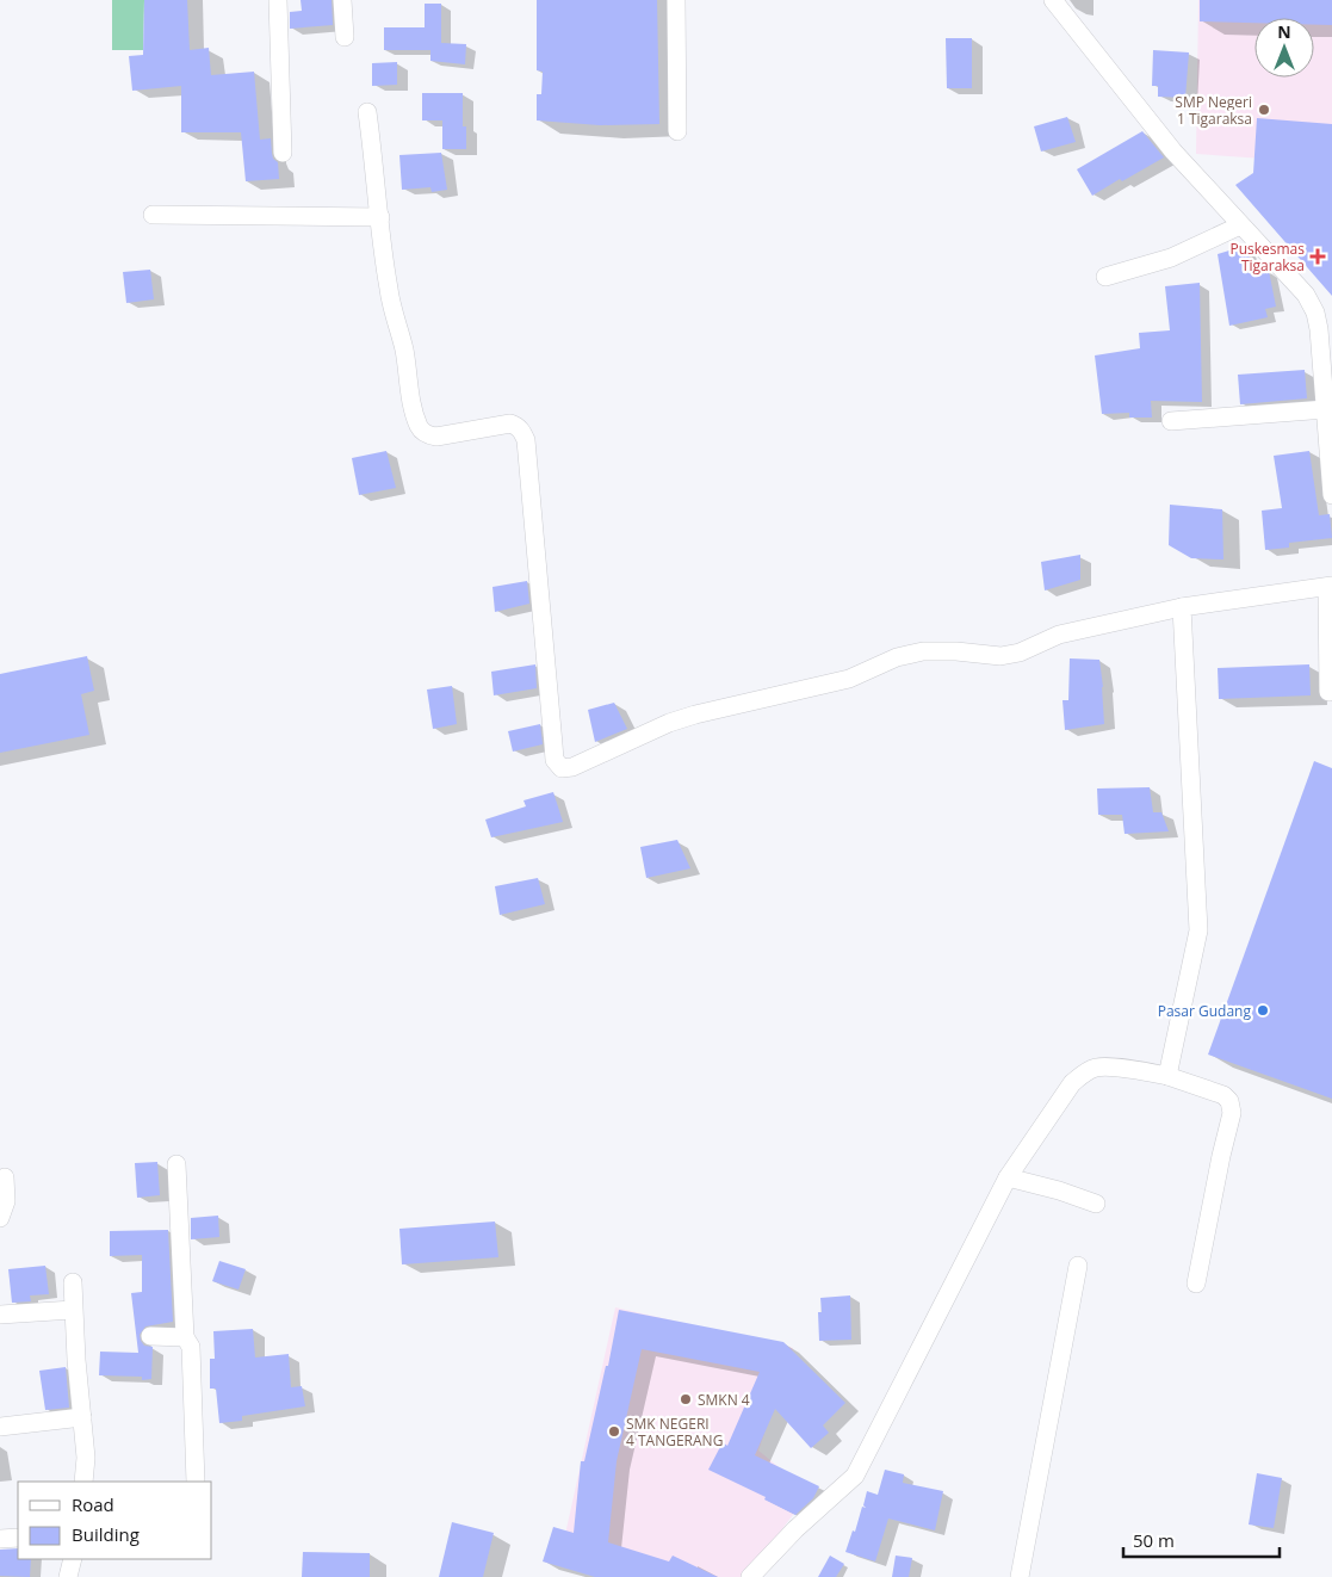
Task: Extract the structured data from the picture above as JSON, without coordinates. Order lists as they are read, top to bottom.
{
  "places": {
    "other": [
      "SMP Negeri 1 Tigaraksa",
      "Pasar Gudang",
      "SMKN 4",
      "SMK NEGERI 4 TANGERANG"
    ],
    "health": ["Puskesmas Tigaraksa"]
  },
  "legend": ["Road", "Building"],
  "scale_bar": "50 m",
  "north": "top"
}
